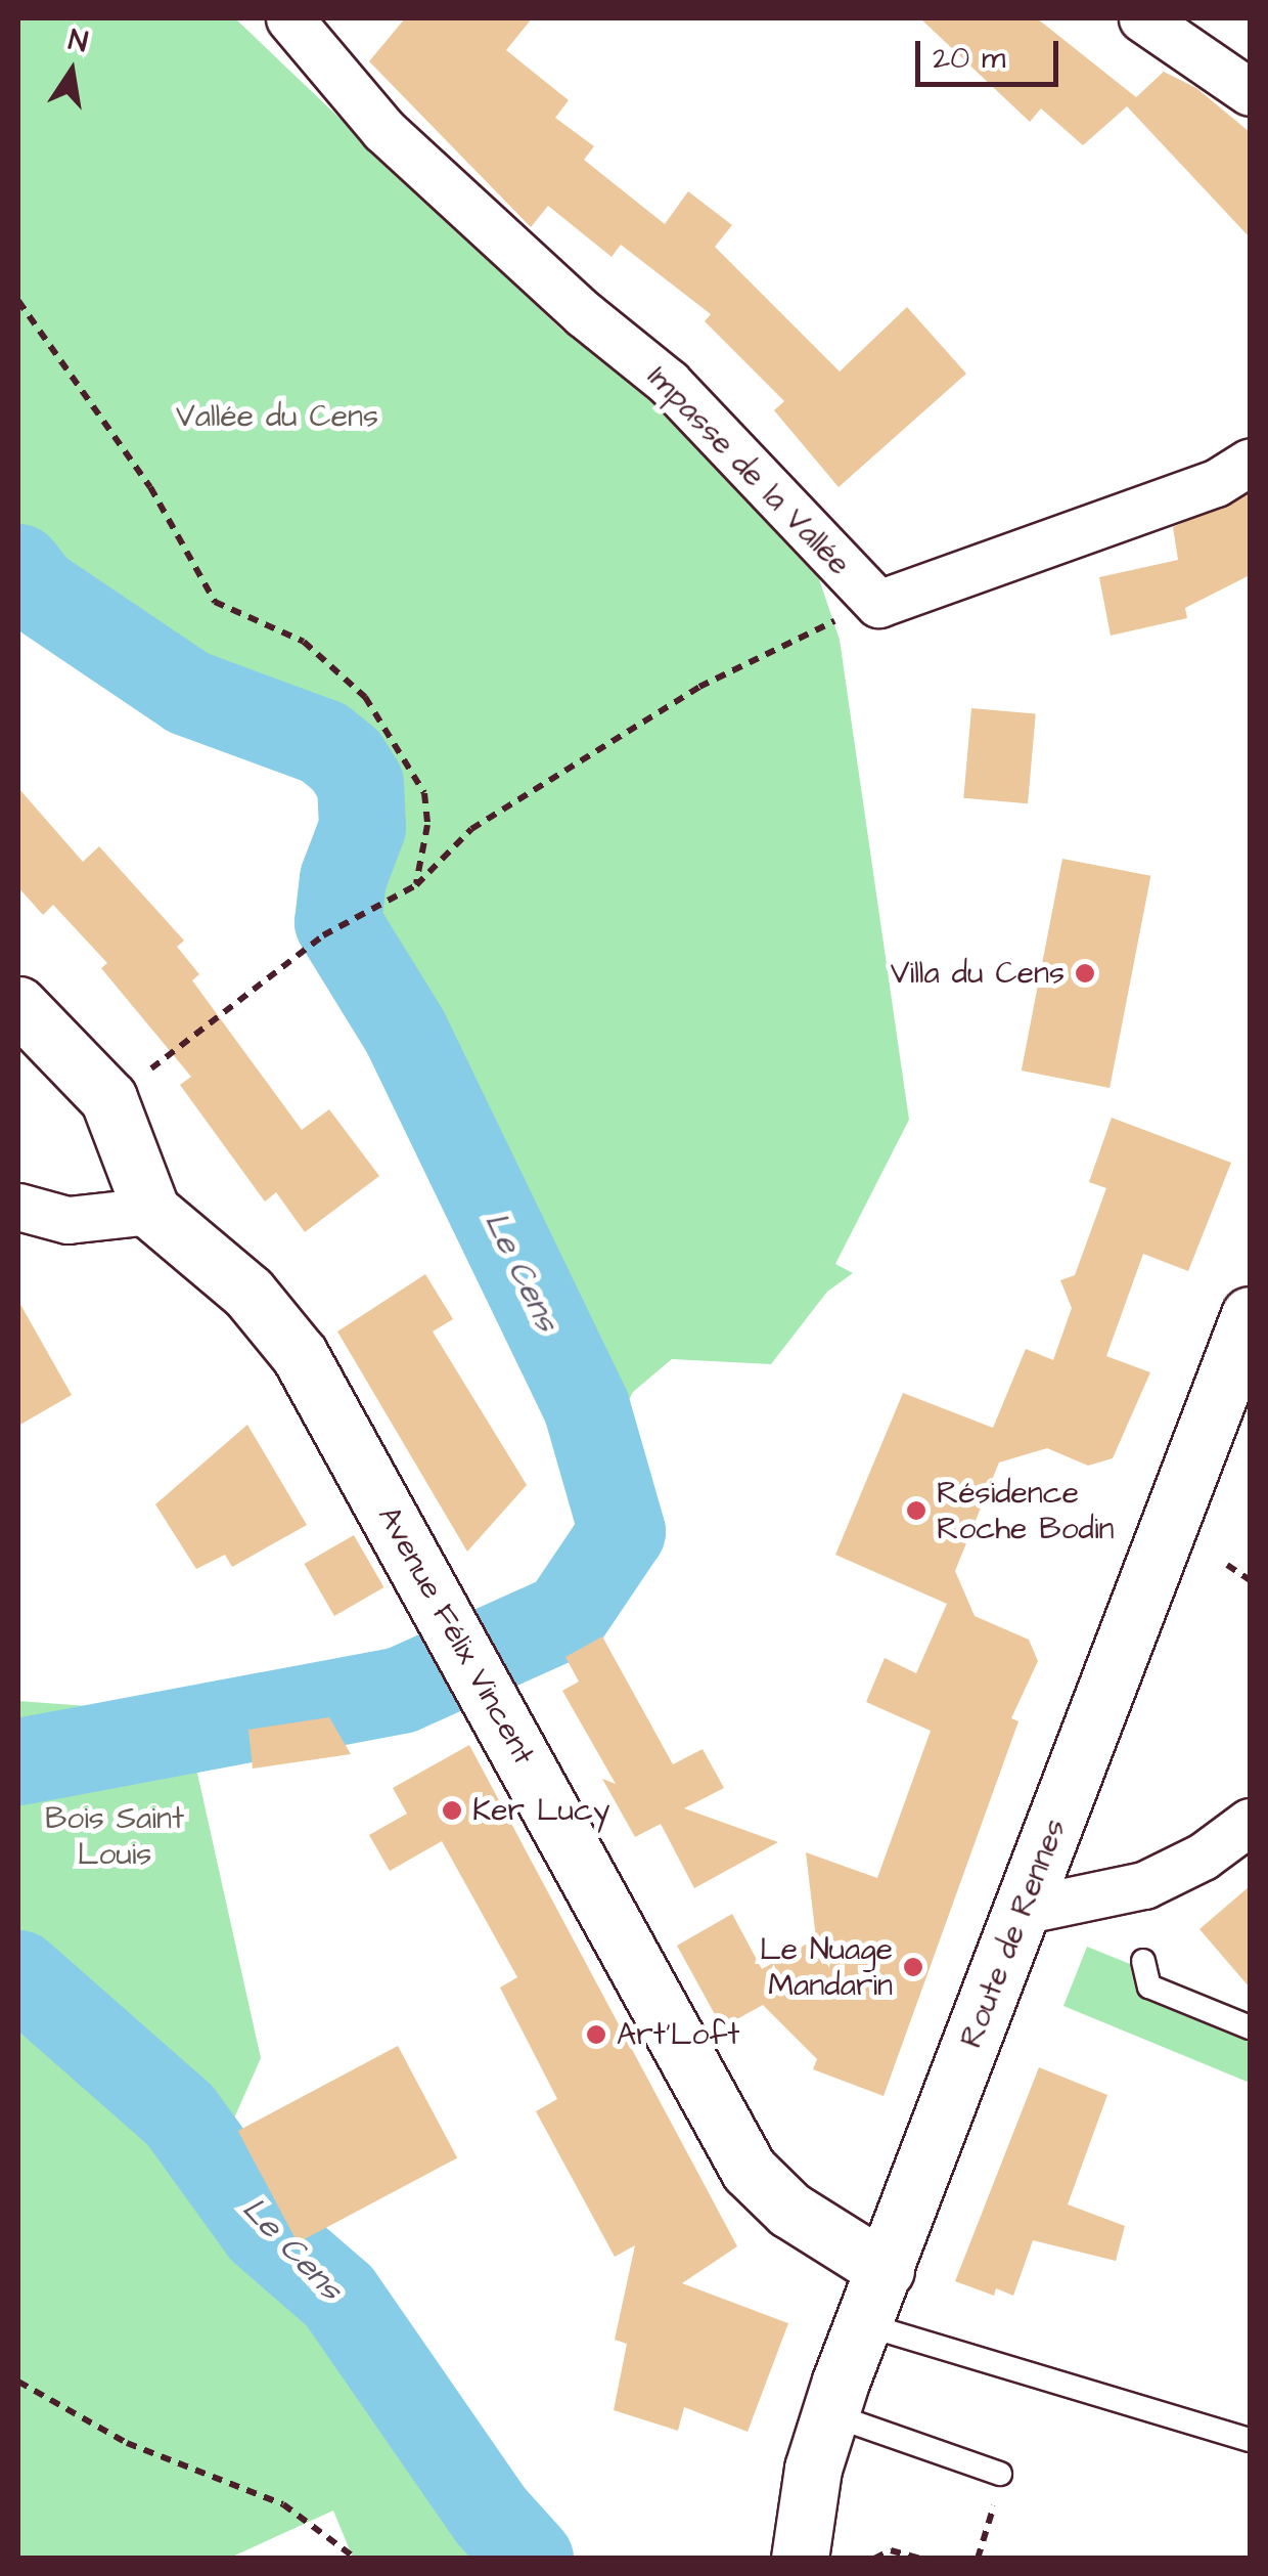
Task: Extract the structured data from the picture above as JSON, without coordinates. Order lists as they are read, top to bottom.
{
  "streets": {
    "street": ["Impasse de la Vallée", "Avenue Félix Vincent", "Route de Rennes"]
  },
  "crossings": [
    ["Avenue Félix Vincent", "Route de Rennes"]
  ],
  "water": ["Le Cens"],
  "parks": ["Vallée du Cens", "Bois Saint Louis"],
  "places": [
    "Villa du Cens",
    "Résidence Roche Bodin",
    "Ker Lucy",
    "Le Nuage Mandarin",
    "Art'Loft"
  ],
  "scale_bar": "20 m",
  "north": "top"
}
